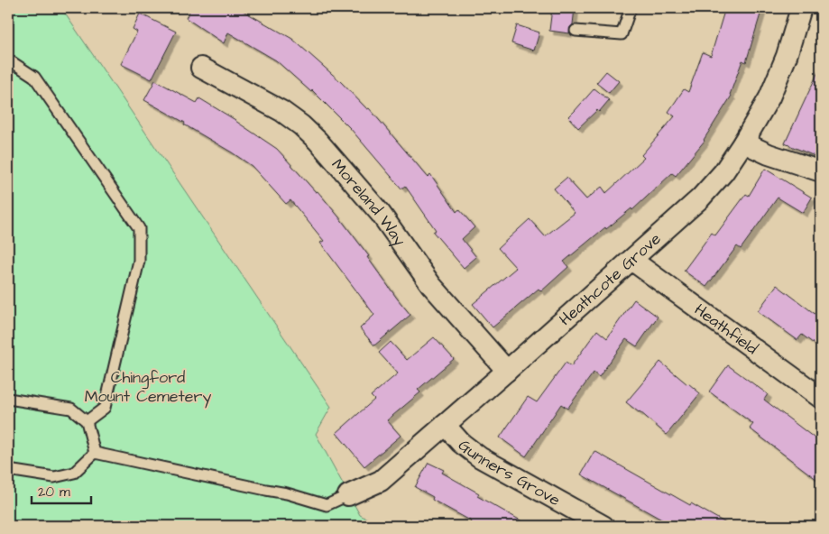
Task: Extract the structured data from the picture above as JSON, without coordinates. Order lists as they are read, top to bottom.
{
  "streets": {
    "street": [
      "Moreland Way",
      "Heathcote Grove",
      "Heathfield",
      "Gunners Grove"
    ]
  },
  "crossings": [
    ["Moreland Way", "Heathcote Grove"],
    ["Heathcote Grove", "Heathfield"],
    ["Heathcote Grove", "Gunners Grove"]
  ],
  "parks": ["Chingford Mount Cemetery"],
  "scale_bar": "20 m"
}
